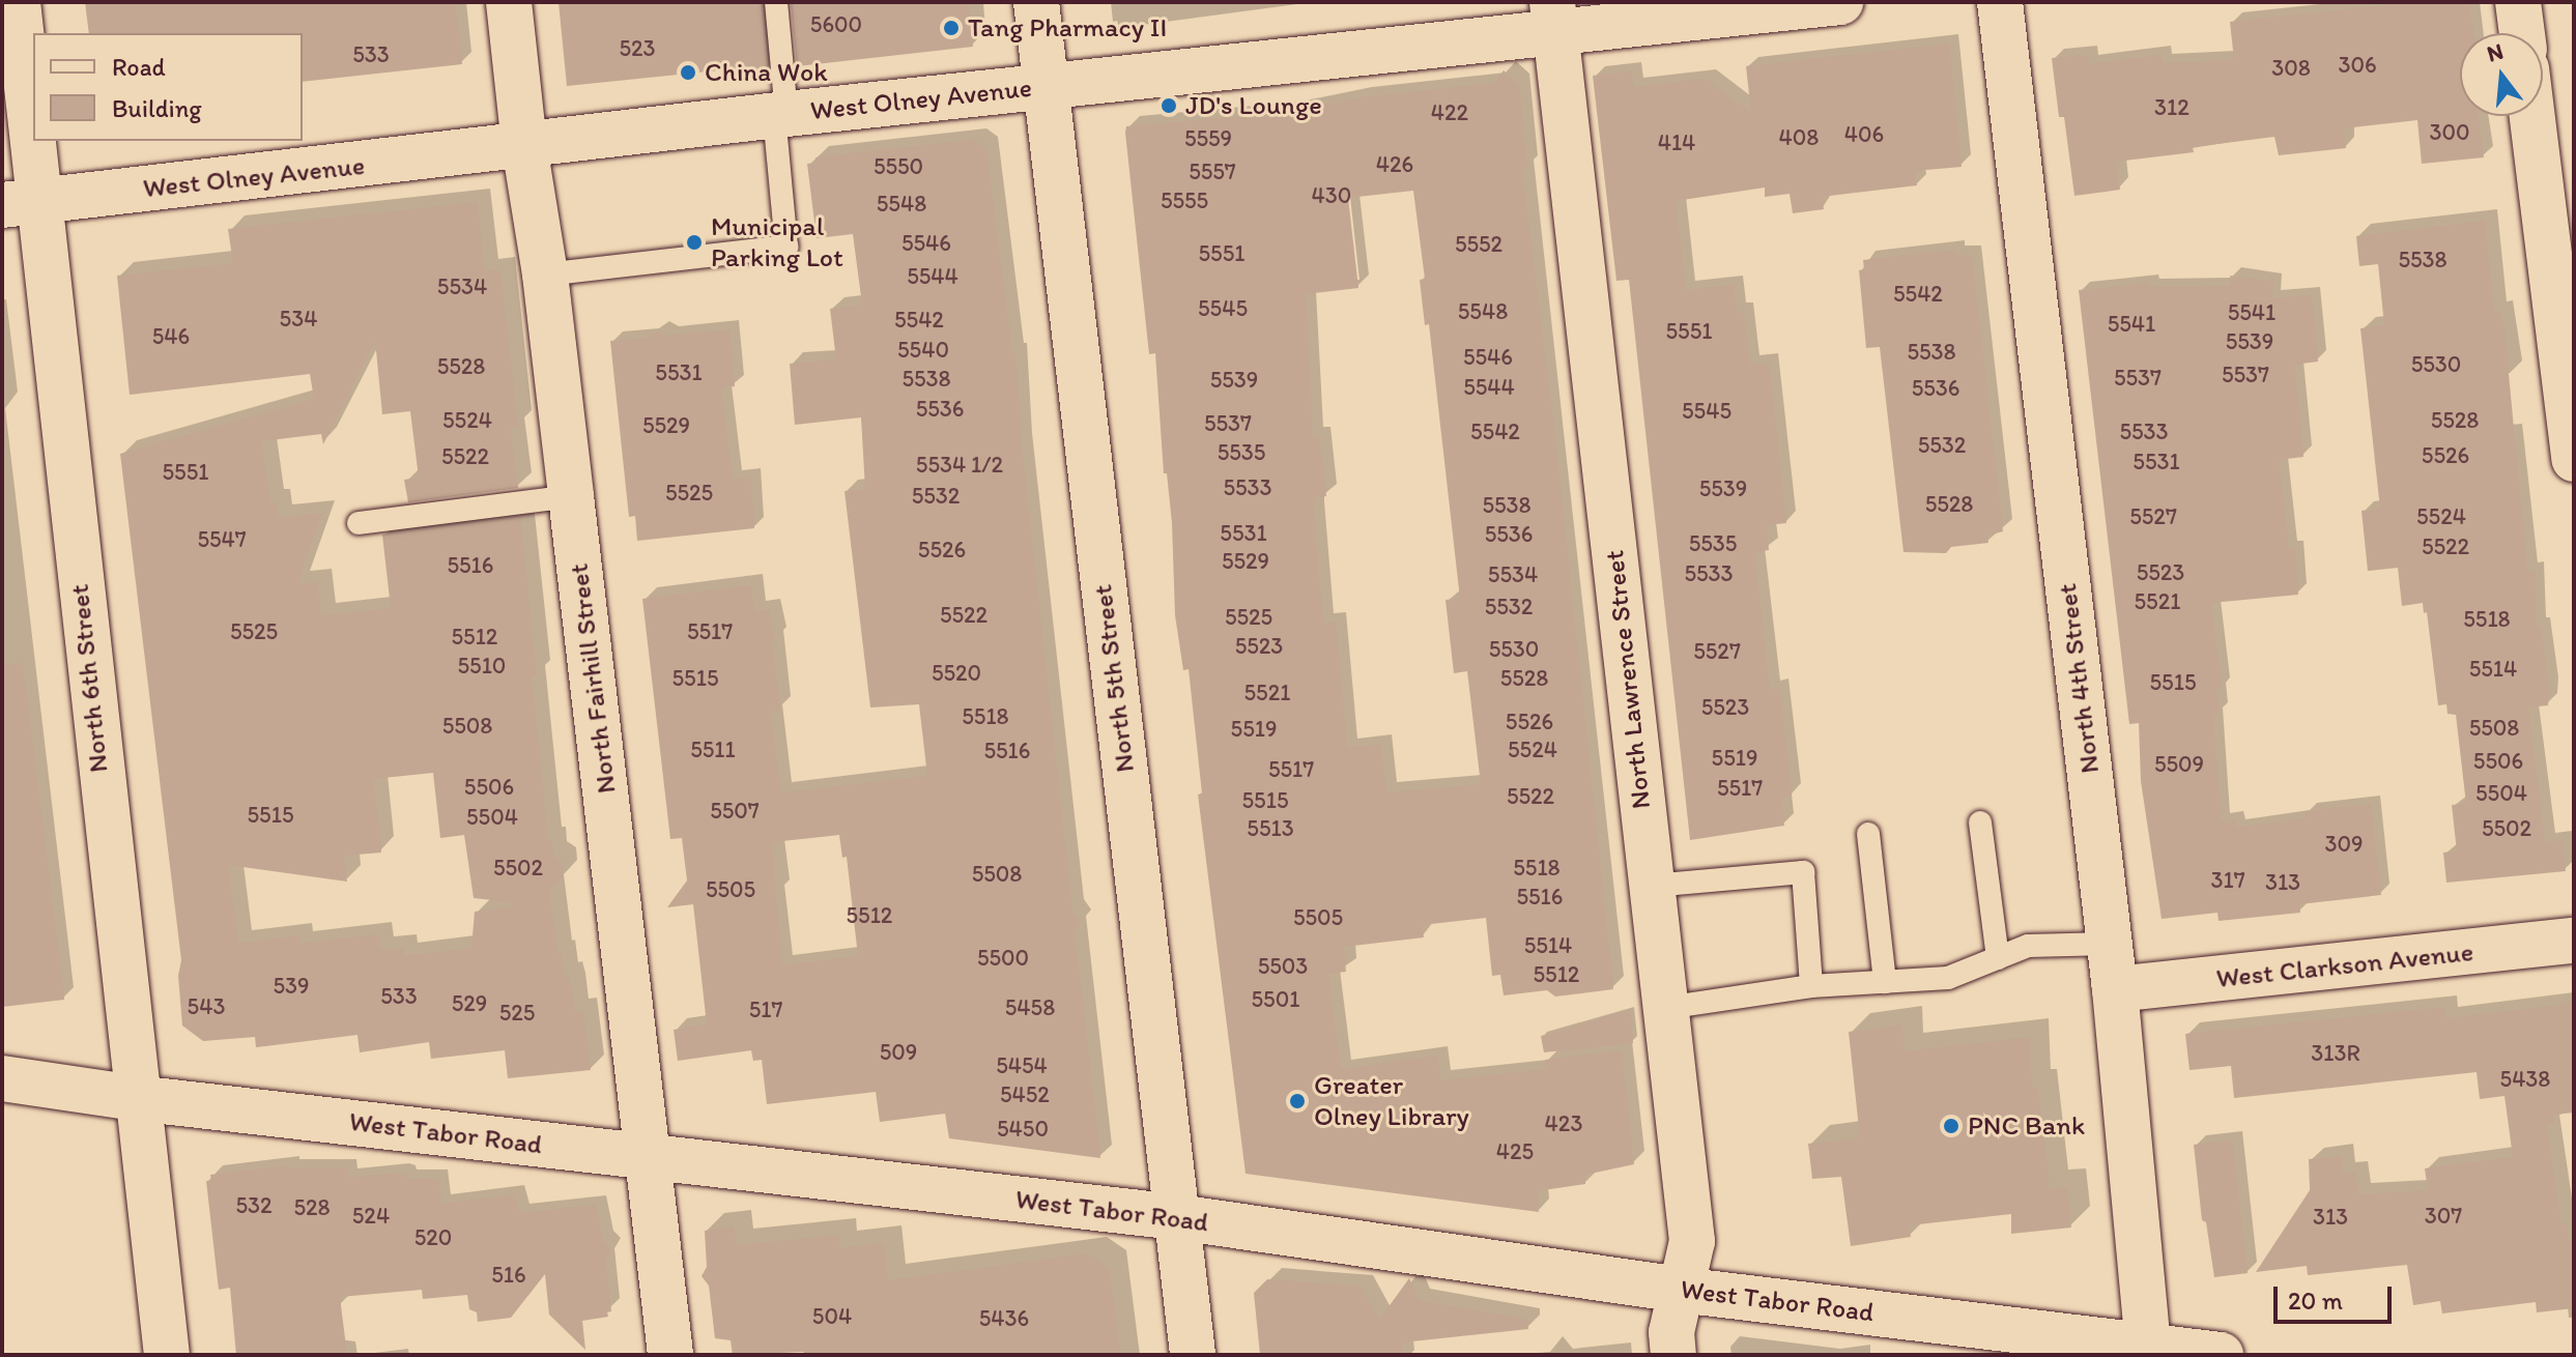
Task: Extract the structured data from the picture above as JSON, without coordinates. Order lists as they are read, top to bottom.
{
  "streets": {
    "street": [
      "West Olney Avenue",
      "North 6th Street",
      "North Fairhill Street",
      "North 5th Street",
      "North 4th Street",
      "North Lawrence Street",
      "West Clarkson Avenue",
      "West Tabor Road"
    ]
  },
  "crossings": [
    ["West Olney Avenue", "North 6th Street"],
    ["West Olney Avenue", "North Fairhill Street"],
    ["West Olney Avenue", "North 5th Street"],
    ["West Olney Avenue", "North Lawrence Street"],
    ["North 6th Street", "West Tabor Road"],
    ["North Fairhill Street", "West Tabor Road"],
    ["North 5th Street", "West Tabor Road"],
    ["North 4th Street", "West Clarkson Avenue"],
    ["North 4th Street", "West Tabor Road"],
    ["North Lawrence Street", "West Tabor Road"]
  ],
  "places": [
    "Tang Pharmacy II",
    "China Wok",
    "JD's Lounge",
    "Municipal Parking Lot",
    "Greater Olney Library",
    "PNC Bank"
  ],
  "house_numbers": [
    "5600",
    "523",
    "533",
    "306",
    "308",
    "312",
    "422",
    "300",
    "406",
    "408",
    "5559",
    "414",
    "426",
    "5550",
    "5557",
    "430",
    "5555",
    "5548",
    "5546",
    "5552",
    "5551",
    "5538",
    "5544",
    "5534",
    "5542",
    "5545",
    "5548",
    "5541",
    "534",
    "5542",
    "5541",
    "5551",
    "546",
    "5539",
    "5540",
    "5538",
    "5546",
    "5530",
    "5528",
    "5531",
    "5537",
    "5537",
    "5538",
    "5539",
    "5544",
    "5536",
    "5536",
    "5545",
    "5524",
    "5528",
    "5537",
    "5529",
    "5542",
    "5533",
    "5532",
    "5535",
    "5526",
    "5522",
    "5531",
    "5534 1/2",
    "5551",
    "5533",
    "5539",
    "5525",
    "5532",
    "5528",
    "5538",
    "5527",
    "5524",
    "5531",
    "5536",
    "5547",
    "5535",
    "5522",
    "5526",
    "5529",
    "5516",
    "5523",
    "5533",
    "5534",
    "5521",
    "5532",
    "5522",
    "5525",
    "5518",
    "5525",
    "5517",
    "5512",
    "5523",
    "5530",
    "5527",
    "5510",
    "5514",
    "5520",
    "5515",
    "5528",
    "5515",
    "5521",
    "5523",
    "5518",
    "5526",
    "5508",
    "5508",
    "5519",
    "5511",
    "5524",
    "5516",
    "5519",
    "5506",
    "5509",
    "5517",
    "5506",
    "5517",
    "5504",
    "5522",
    "5515",
    "5507",
    "5515",
    "5504",
    "5513",
    "5502",
    "309",
    "5502",
    "5518",
    "5508",
    "317",
    "313",
    "5505",
    "5516",
    "5512",
    "5505",
    "5514",
    "5500",
    "5503",
    "5512",
    "539",
    "533",
    "5501",
    "529",
    "543",
    "5458",
    "517",
    "525",
    "509",
    "313R",
    "5454",
    "5438",
    "5452",
    "423",
    "5450",
    "425",
    "532",
    "528",
    "524",
    "307",
    "313",
    "520",
    "516",
    "504",
    "5436"
  ],
  "legend": ["Road", "Building"],
  "scale_bar": "20 m",
  "north": "top"
}
